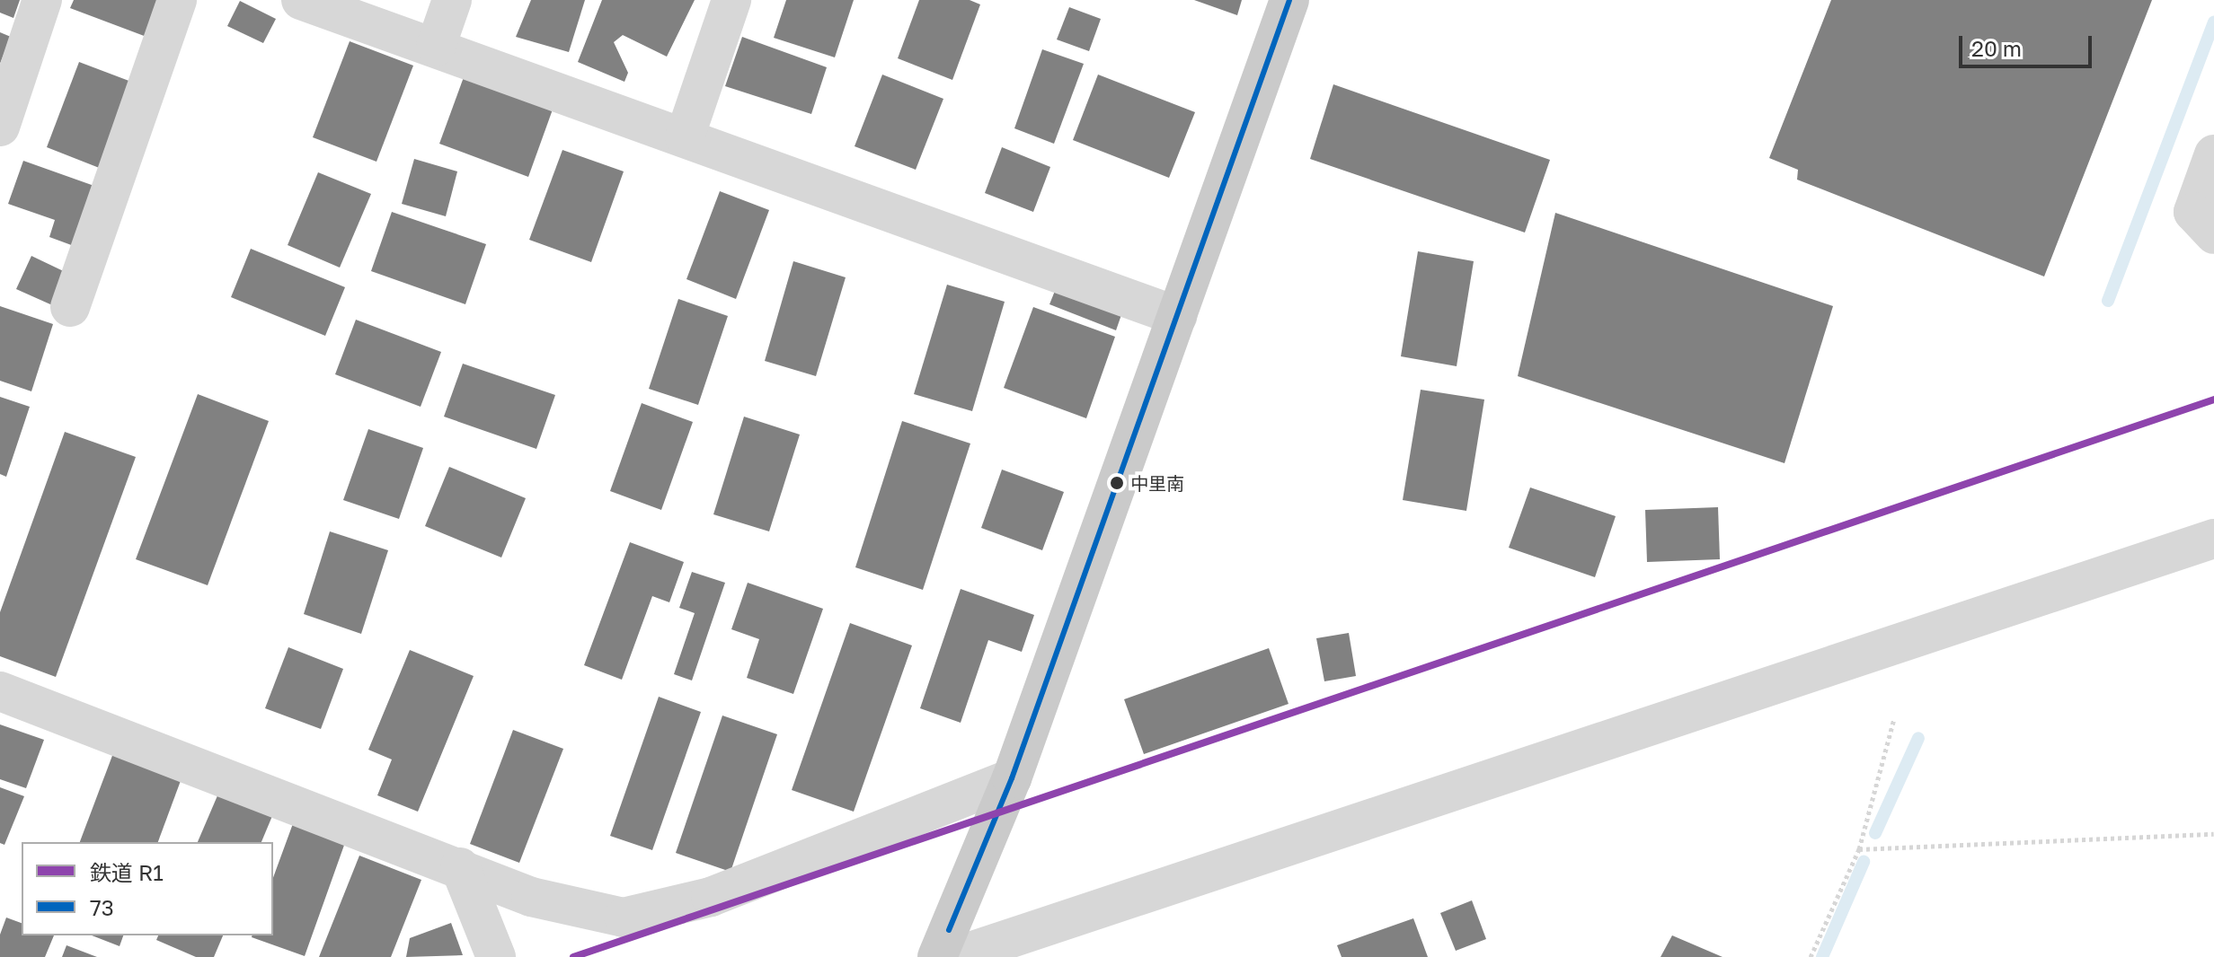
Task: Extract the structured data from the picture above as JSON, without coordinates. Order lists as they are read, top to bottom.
{
  "places": ["中里南"],
  "lines": ["transit line 73", "rail line R1"],
  "legend": ["鉄道 R1", "73"],
  "scale_bar": "20 m"
}
